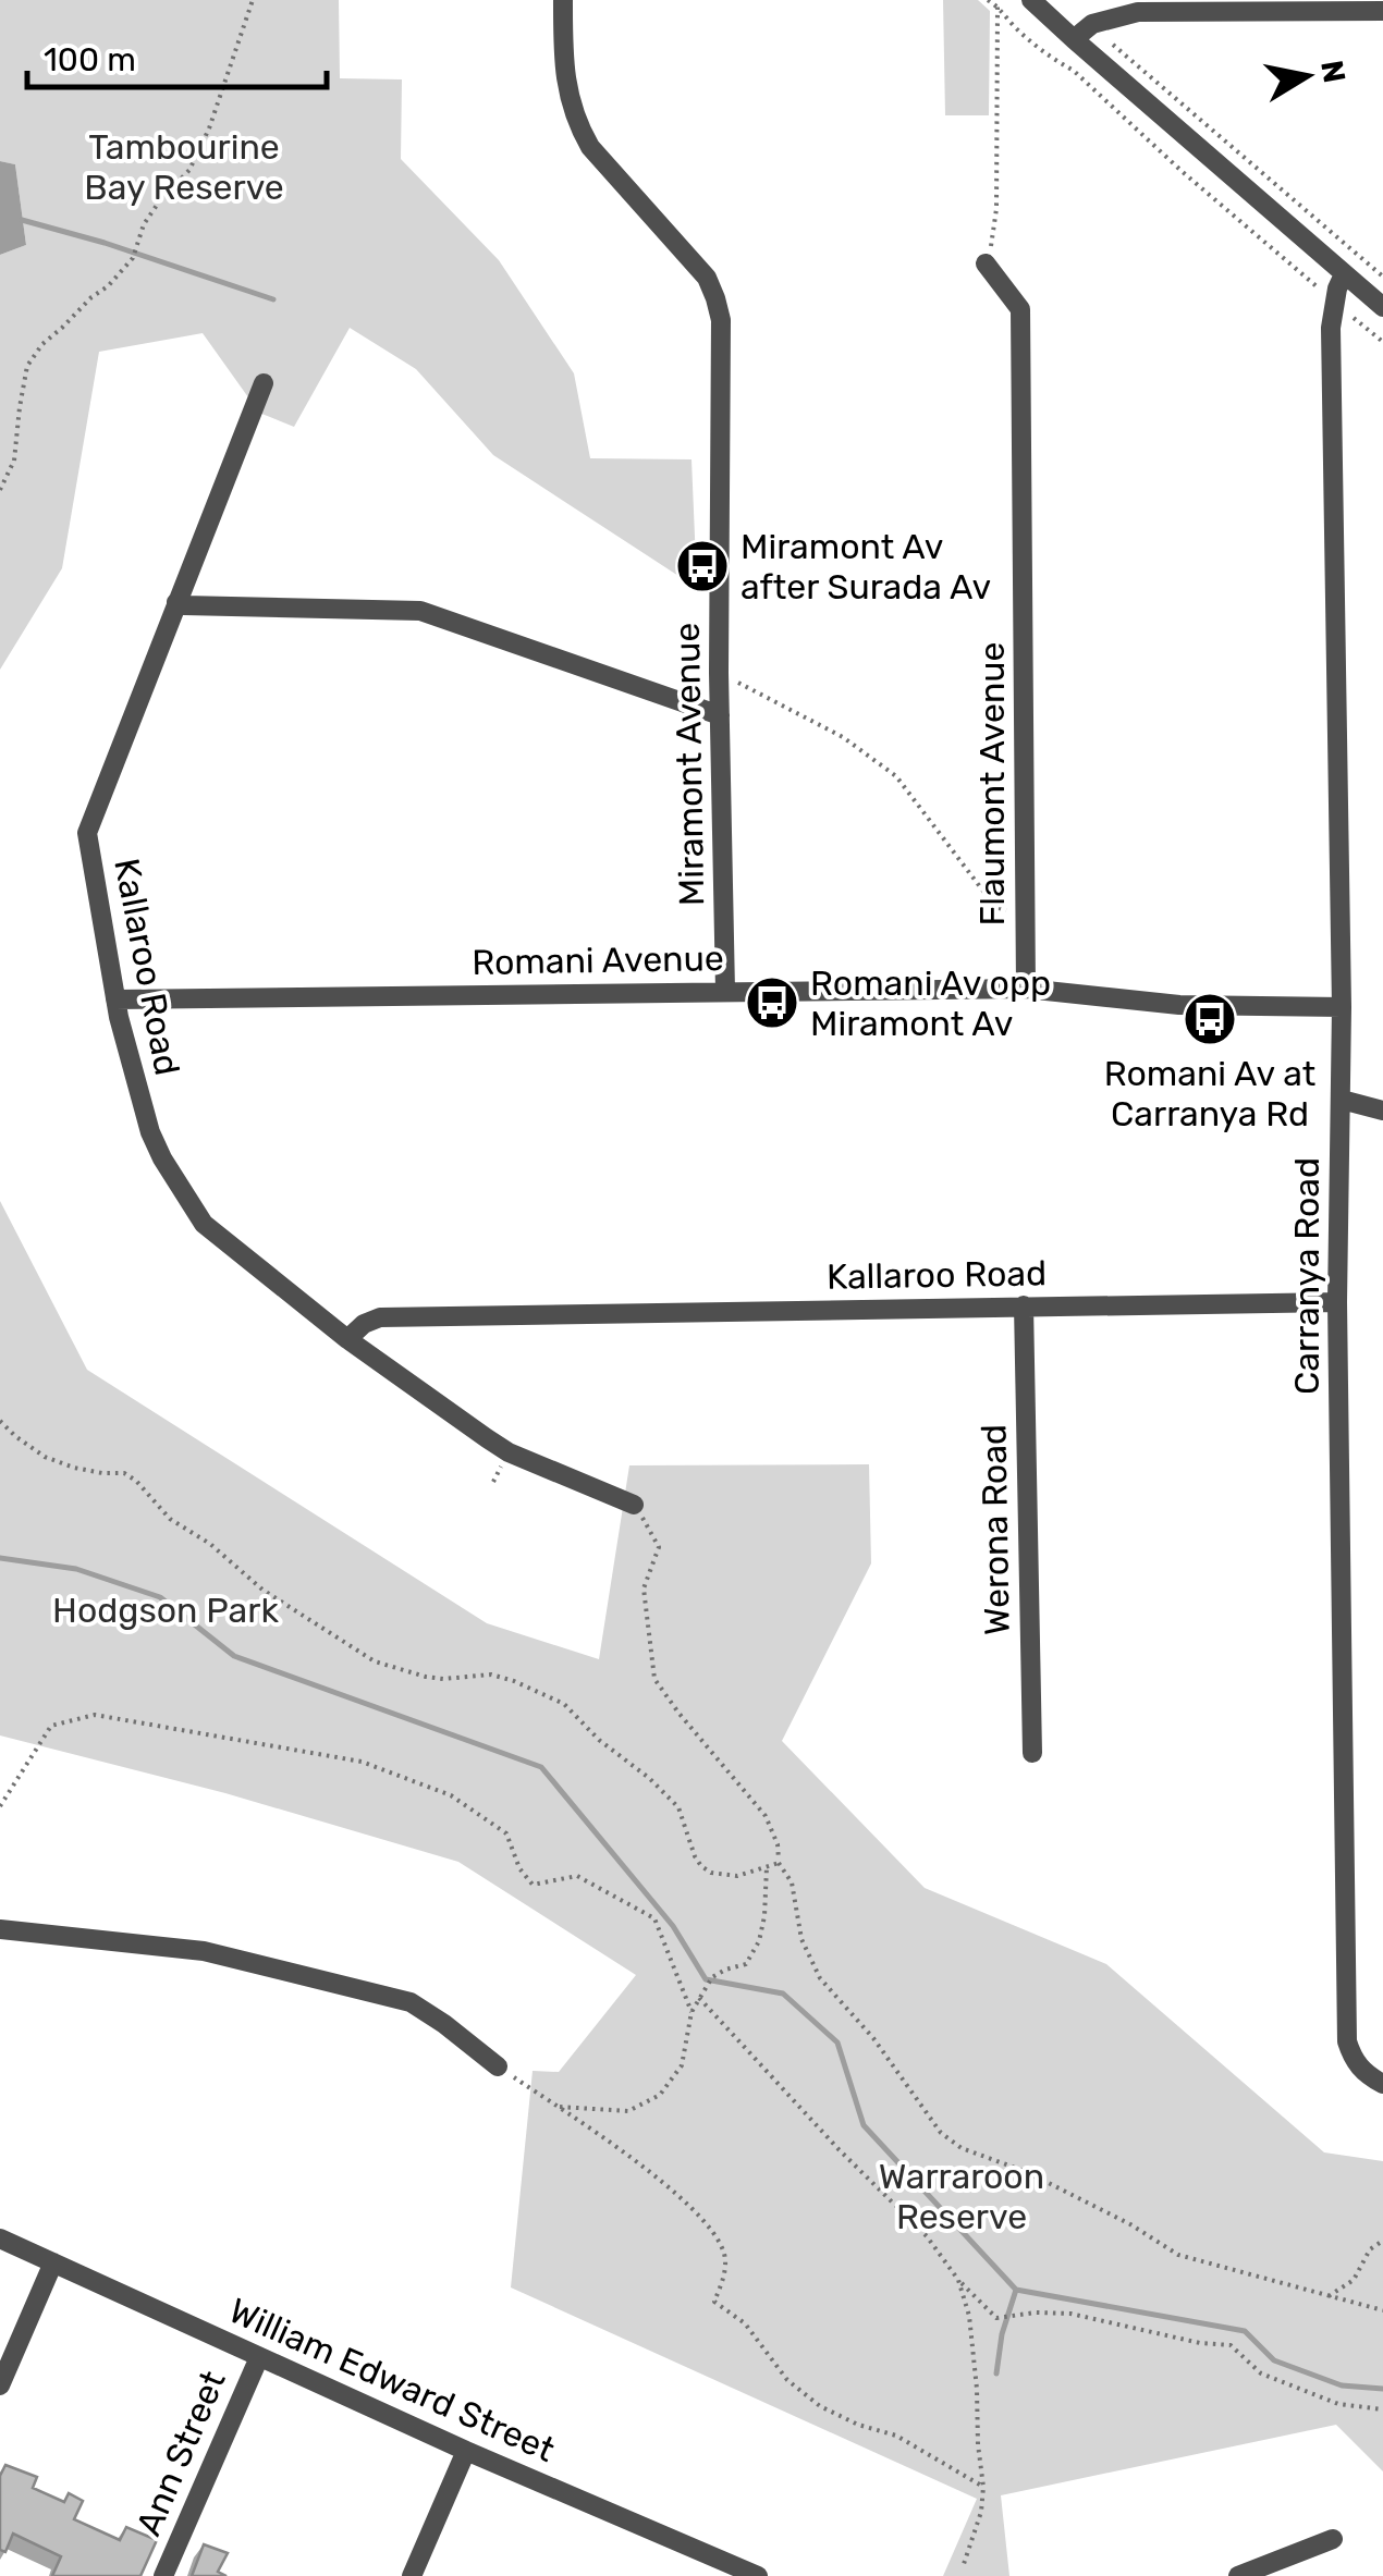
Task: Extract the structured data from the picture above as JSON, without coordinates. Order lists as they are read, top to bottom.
{
  "streets": {
    "street": [
      "Miramont Avenue",
      "Flaumont Avenue",
      "Romani Avenue",
      "Kallaroo Road",
      "Carranya Road",
      "Werona Road",
      "William Edward Street",
      "Ann Street"
    ]
  },
  "crossings": [
    ["Miramont Avenue", "Romani Avenue"],
    ["Flaumont Avenue", "Romani Avenue"],
    ["Romani Avenue", "Kallaroo Road"],
    ["Romani Avenue", "Carranya Road"],
    ["Kallaroo Road", "Carranya Road"],
    ["Kallaroo Road", "Werona Road"],
    ["William Edward Street", "Ann Street"]
  ],
  "parks": ["Tambourine Bay Reserve", "Hodgson Park", "Warraroon Reserve"],
  "places": {
    "bus stop": ["Miramont Av after Surada Av", "Romani Av opp Miramont Av", "Romani Av at Carranya Rd"]
  },
  "scale_bar": "100 m",
  "north": "right"
}
